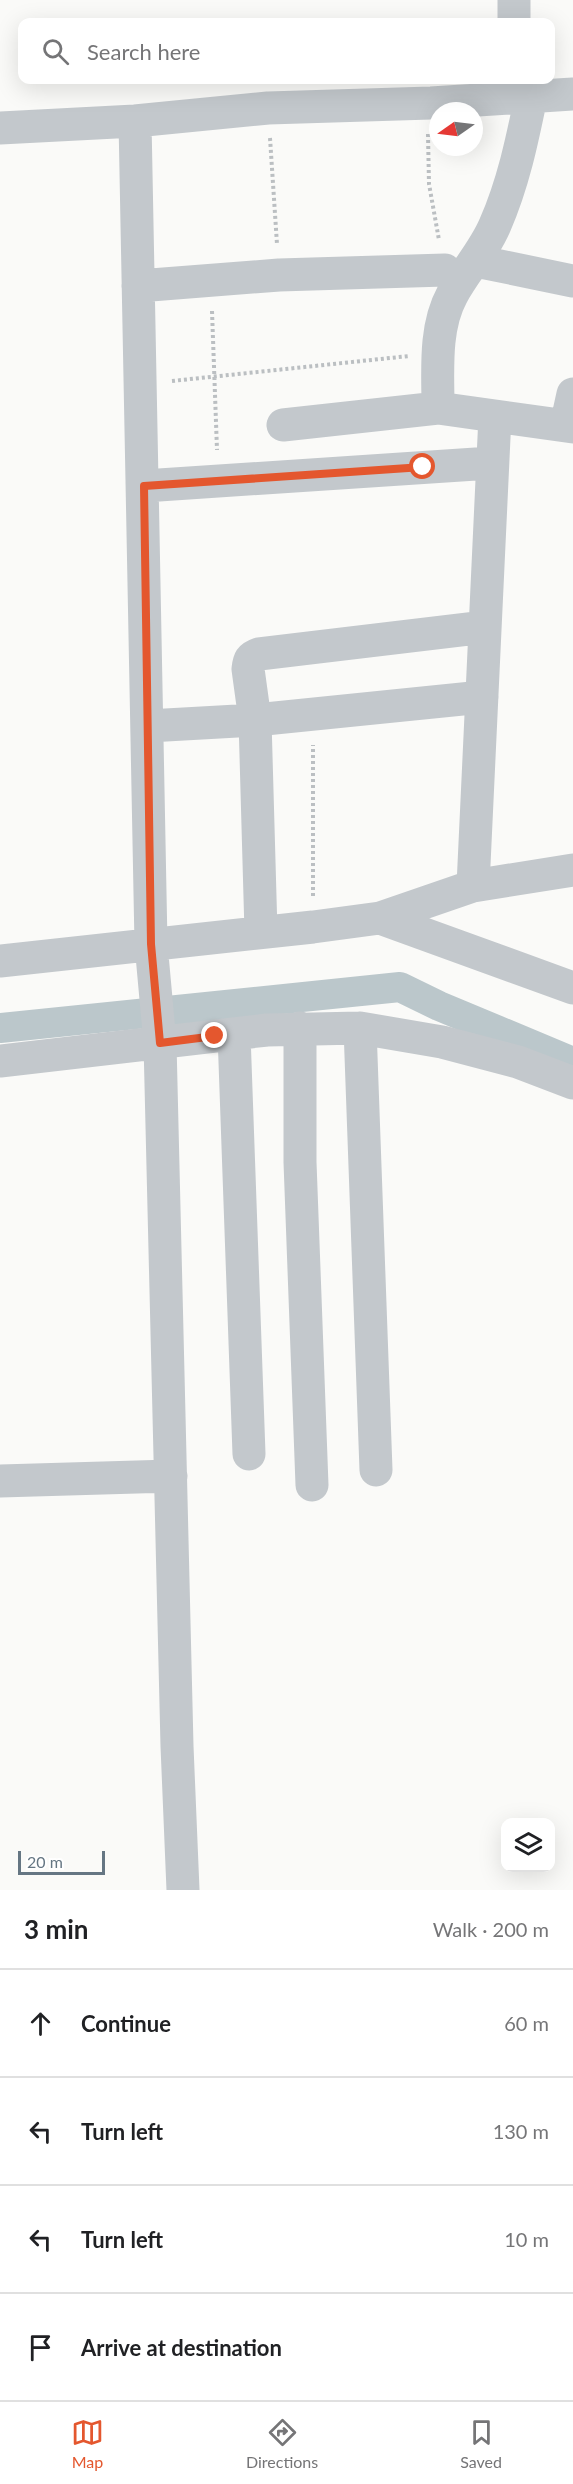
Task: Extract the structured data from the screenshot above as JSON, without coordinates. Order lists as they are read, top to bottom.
{
  "scale_bar": "20 m",
  "north": "left",
  "page": {
    "search": "Search here",
    "scale": "20 m",
    "heading": ["3 min", "Walk · 200 m"],
    "list": [
      ["Continue", "60 m"],
      ["Turn left", "130 m"],
      ["Turn left", "10 m"],
      "Arrive at destination"
    ],
    "nav": ["Map", "Directions", "Saved"]
  }
}
